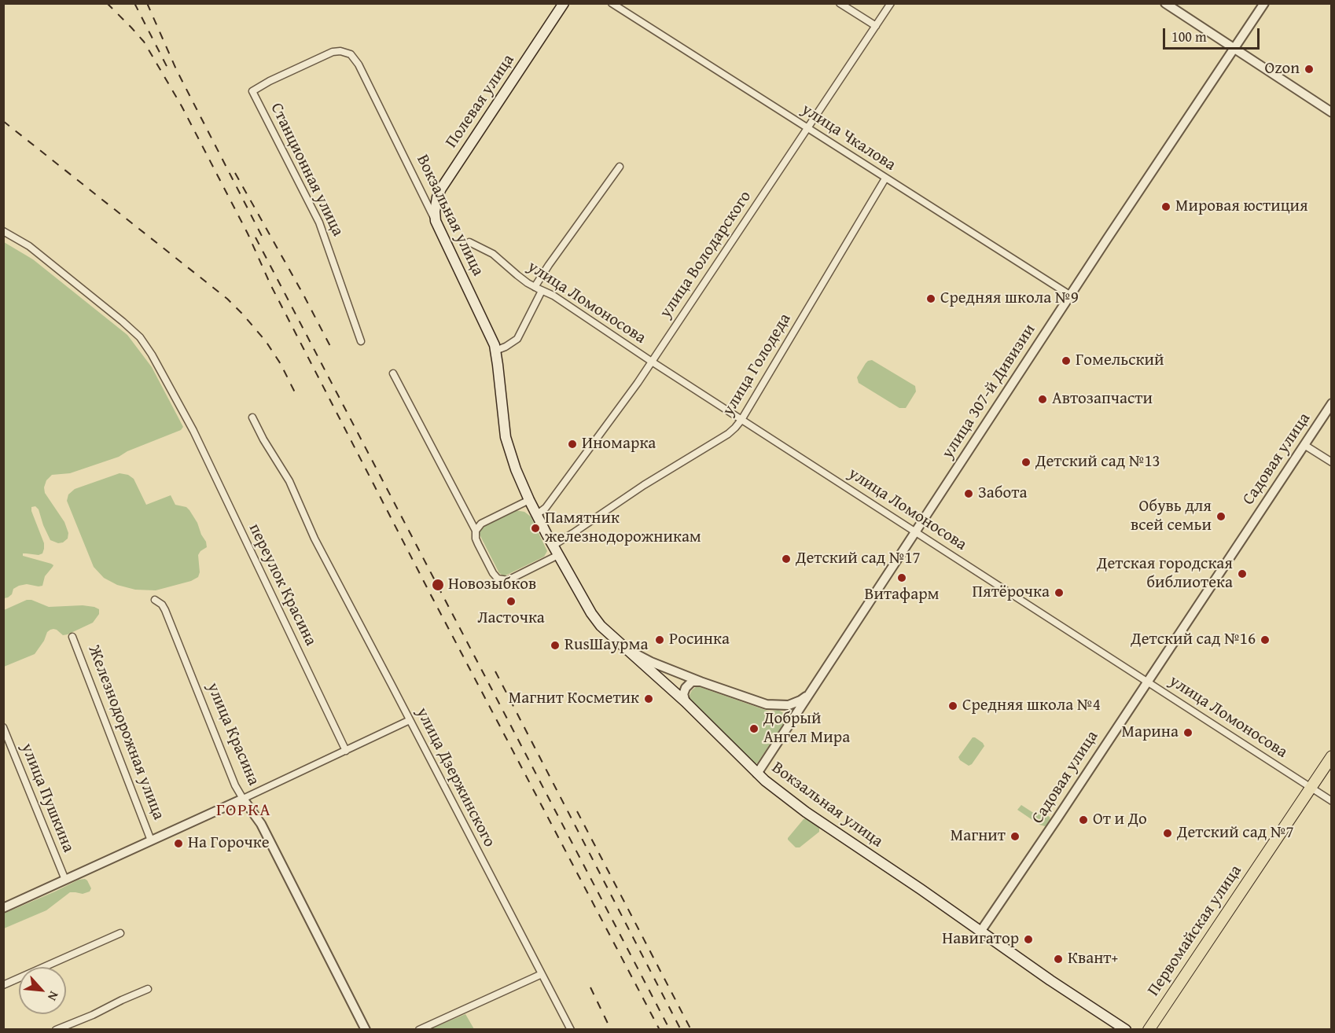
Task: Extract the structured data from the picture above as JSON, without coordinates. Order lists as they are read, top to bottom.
{
  "streets": {
    "main road": ["Полевая улица", "Вокзальная улица", "Первомайская улица"],
    "street": [
      "улица Чкалова",
      "Станционная улица",
      "улица Володарского",
      "улица Ломоносова",
      "улица Голодеда",
      "улица 307-й Дивизии",
      "Садовая улица",
      "переулок Красина",
      "Железнодорожная улица",
      "улица Красина",
      "улица Дзержинского",
      "улица Пушкина"
    ]
  },
  "crossings": [
    ["Полевая улица", "Вокзальная улица"],
    ["улица Чкалова", "улица Володарского"],
    ["улица Чкалова", "улица Голодеда"],
    ["улица Чкалова", "улица 307-й Дивизии"],
    ["Станционная улица", "Вокзальная улица"],
    ["Вокзальная улица", "улица Володарского"],
    ["Вокзальная улица", "улица Голодеда"],
    ["Вокзальная улица", "улица 307-й Дивизии"],
    ["Вокзальная улица", "Садовая улица"],
    ["улица Володарского", "улица Ломоносова"],
    ["улица Ломоносова", "улица Голодеда"],
    ["улица Ломоносова", "улица 307-й Дивизии"],
    ["улица Ломоносова", "Садовая улица"],
    ["улица Ломоносова", "Первомайская улица"],
    ["переулок Красина", "Железнодорожная улица"],
    ["Железнодорожная улица", "улица Красина"],
    ["Железнодорожная улица", "улица Дзержинского"],
    ["Железнодорожная улица", "улица Пушкина"]
  ],
  "districts": ["ГОРКА"],
  "places": [
    "Ozon",
    "Мировая юстиция",
    "Средняя школа №9",
    "Гомельский",
    "Автозапчасти",
    "Иномарка",
    "Детский сад №13",
    "Забота",
    "Обувь для всей семьи",
    "Памятник железнодорожникам",
    "Детский сад №17",
    "Детская городская библиотека",
    "Витафарм",
    "Новозыбков",
    "Пятёрочка",
    "Ласточка",
    "Росинка",
    "Детский сад №16",
    "RusШаурма",
    "Магнит Косметик",
    "Средняя школа №4",
    "Добрый Ангел Мира",
    "Марина",
    "От и До",
    "Детский сад №7",
    "Магнит",
    "На Горочке",
    "Навигатор",
    "Квант+"
  ],
  "scale_bar": "100 m",
  "north": "bottom right"
}
